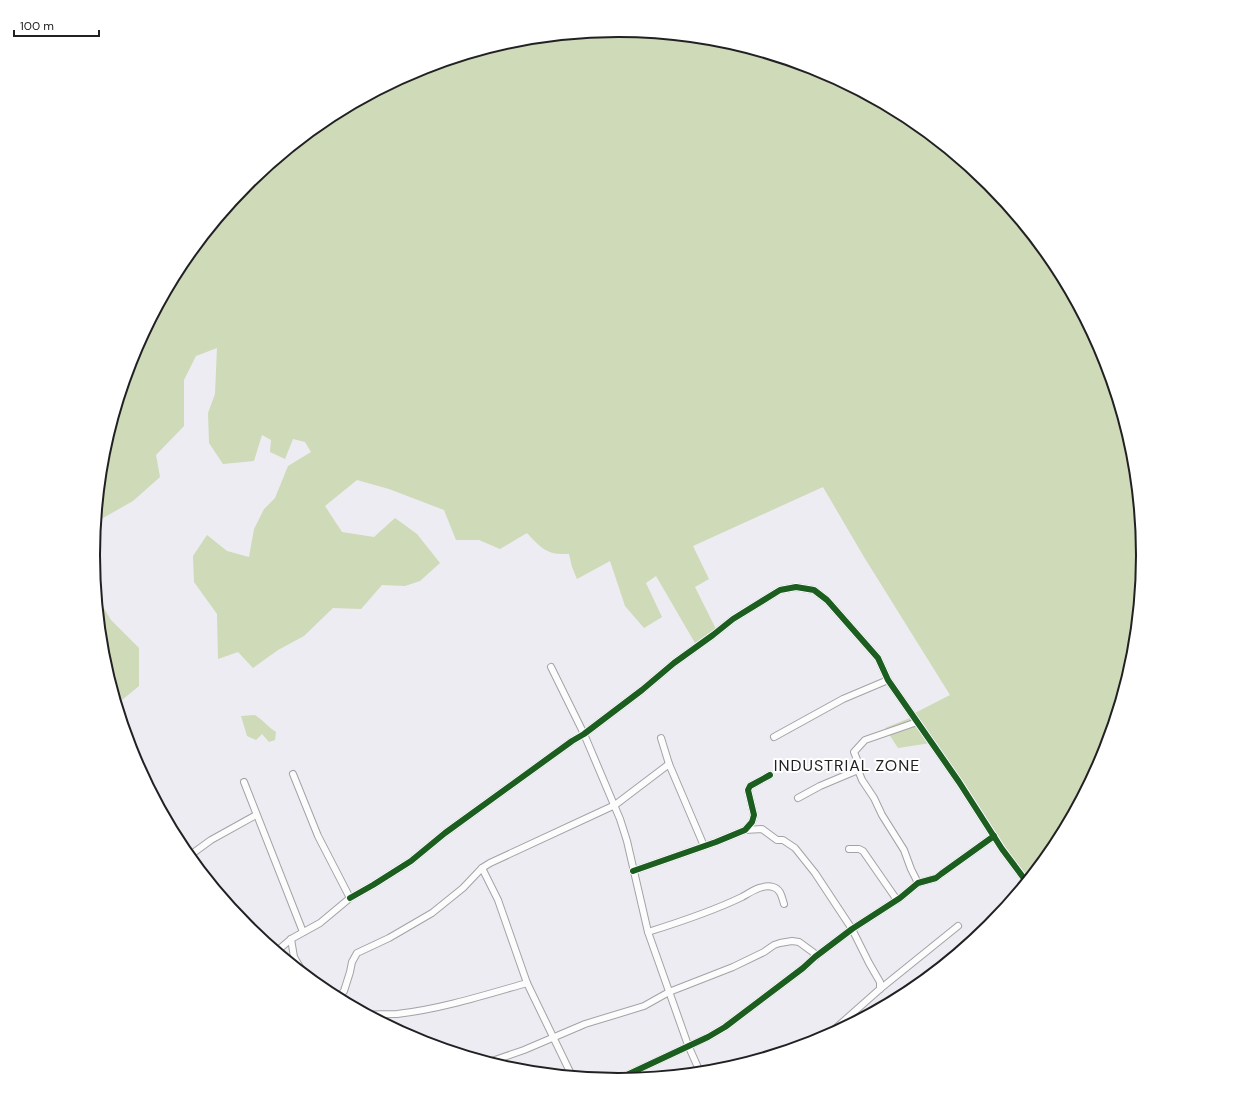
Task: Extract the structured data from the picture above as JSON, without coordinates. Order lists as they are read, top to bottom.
{
  "districts": ["INDUSTRIAL ZONE"],
  "scale_bar": "100 m"
}
